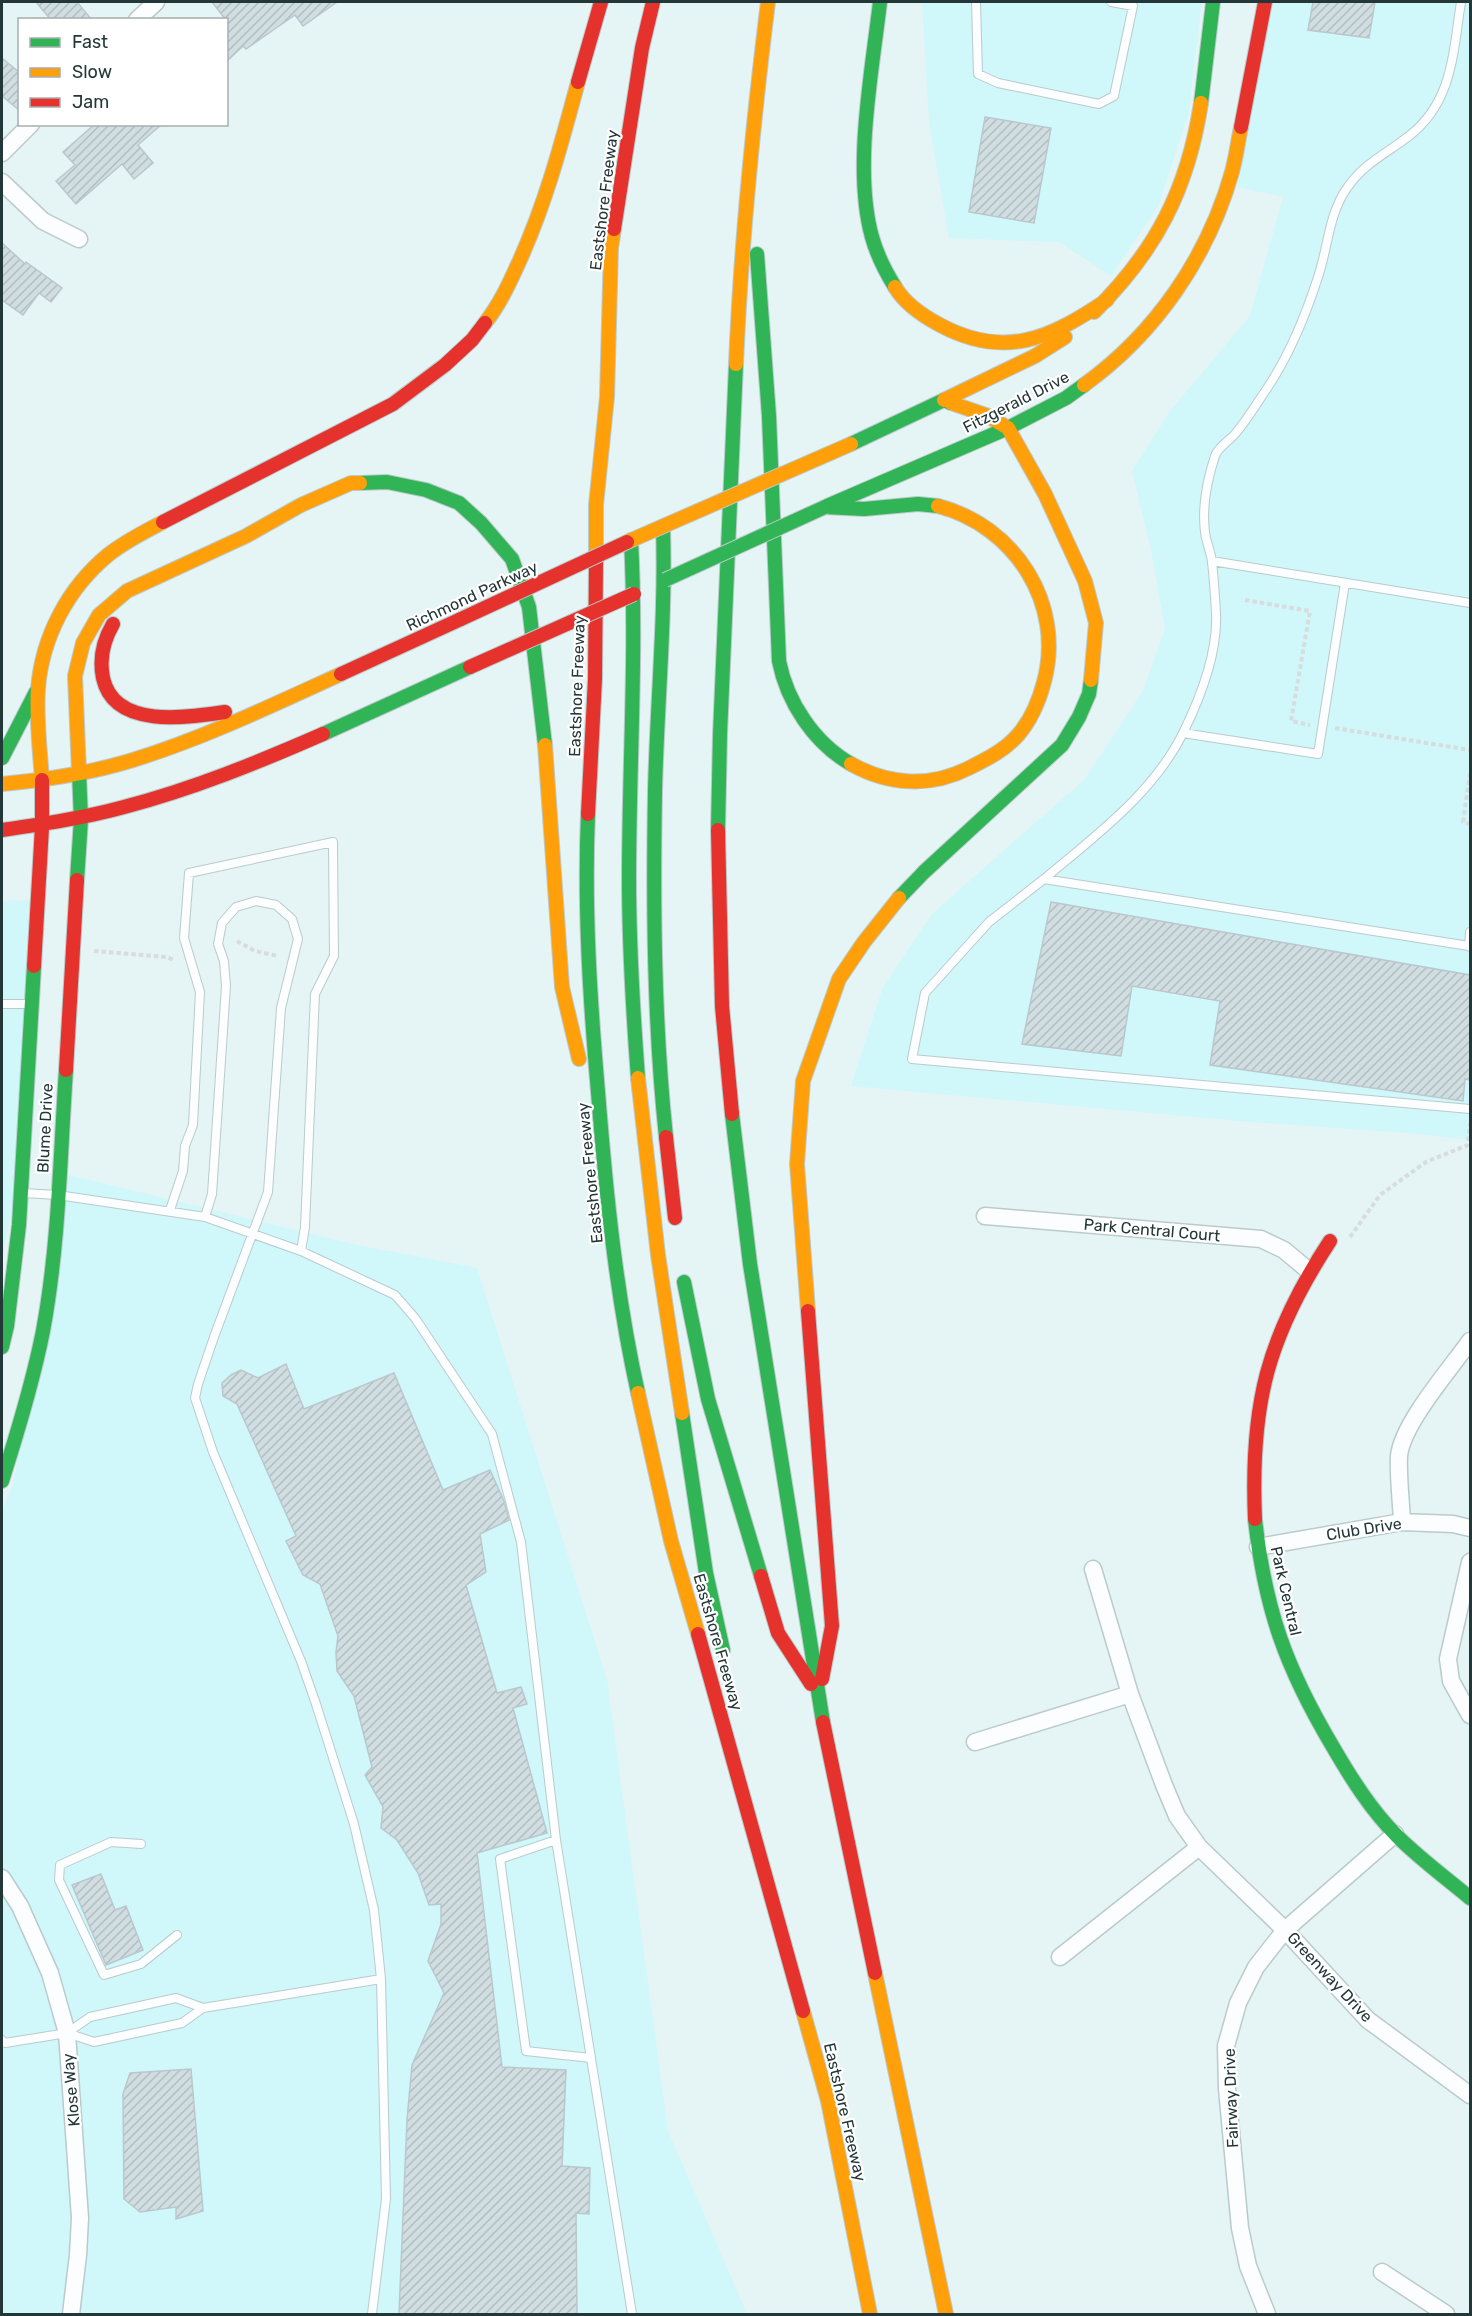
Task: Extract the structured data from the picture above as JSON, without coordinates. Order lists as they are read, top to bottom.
{
  "streets": {
    "main road": [
      "Eastshore Freeway",
      "Fitzgerald Drive",
      "Richmond Parkway",
      "Blume Drive",
      "Park Central"
    ],
    "street": [
      "Park Central Court",
      "Club Drive",
      "Greenway Drive",
      "Klose Way",
      "Fairway Drive"
    ]
  },
  "crossings": [
    ["Eastshore Freeway", "Blume Drive"],
    ["Fitzgerald Drive", "Richmond Parkway"],
    ["Richmond Parkway", "Blume Drive"],
    ["Park Central Court", "Park Central"],
    ["Club Drive", "Park Central"],
    ["Park Central", "Fairway Drive"],
    ["Greenway Drive", "Fairway Drive"]
  ],
  "legend": ["Fast", "Slow", "Jam"]
}
